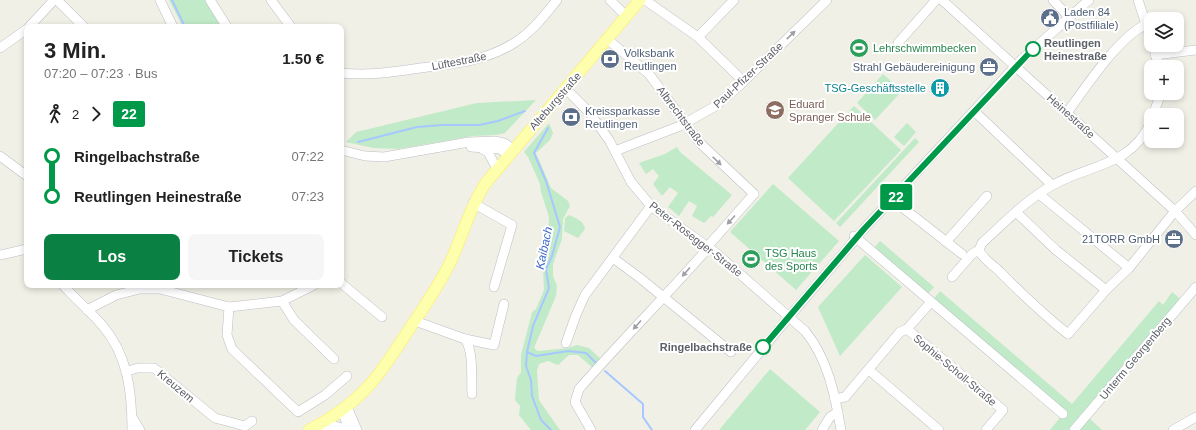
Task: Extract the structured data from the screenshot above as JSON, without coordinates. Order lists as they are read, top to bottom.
{
  "streets": {
    "main road": ["Alteburgstraße"],
    "street": [
      "Lüftestraße",
      "Paul-Pfizer-Straße",
      "Albrechtstraße",
      "Heinestraße",
      "Peter-Rosegger-Straße",
      "Unterm Georgenberg",
      "Sophie-Scholl-Straße",
      "Kreuzem"
    ]
  },
  "crossings": [
    ["Paul-Pfizer-Straße", "Albrechtstraße"],
    ["Paul-Pfizer-Straße", "Peter-Rosegger-Straße"],
    ["Alteburgstraße", "Albrechtstraße"],
    ["Alteburgstraße", "Peter-Rosegger-Straße"],
    ["Albrechtstraße", "Peter-Rosegger-Straße"],
    ["Peter-Rosegger-Straße", "Sophie-Scholl-Straße"]
  ],
  "water": ["Kaibach"],
  "places": {
    "public building": ["Laden 84 (Postfiliale)"],
    "sports": ["Lehrschwimmbecken", "TSG Haus des Sports"],
    "other": ["Reutlingen Heinestraße", "Ringelbachstraße"],
    "bank": ["Volksbank Reutlingen", "Kreissparkasse Reutlingen"],
    "office": ["Strahl Gebäudereinigung", "21TORR GmbH"],
    "building": ["TSG-Geschäftsstelle"],
    "school or university": ["Eduard Spranger Schule"]
  },
  "lines": ["bus line 22"],
  "page": {
    "on_map": "22",
    "map_buttons": ["+", "−"],
    "heading": ["3 Min.", "07:20 – 07:23 · Bus", "1.50 €"],
    "legs": ["2", "22"],
    "list": [
      {
        "name": "Ringelbachstraße",
        "value": "07:22"
      },
      {
        "name": "Reutlingen Heinestraße",
        "value": "07:23"
      }
    ],
    "buttons": ["Los", "Tickets"]
  }
}
